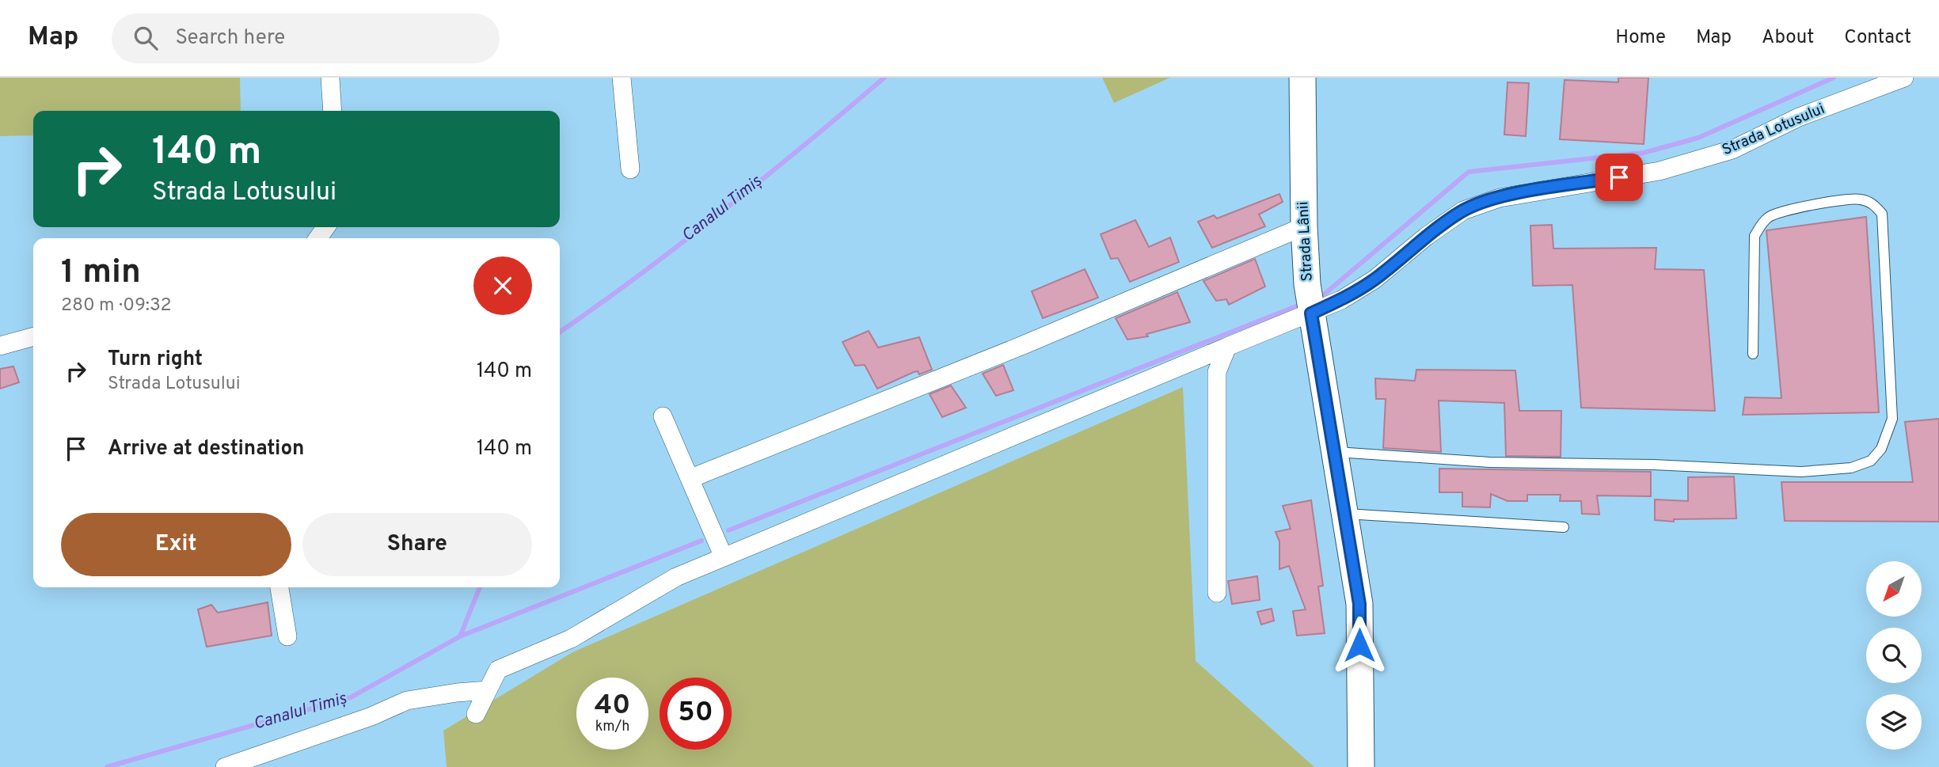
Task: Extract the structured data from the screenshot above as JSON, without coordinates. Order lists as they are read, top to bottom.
{
  "streets": {
    "main road": ["Strada Lânii"],
    "street": ["Strada Lotusului"]
  },
  "crossings": [
    ["Strada Lotusului", "Strada Lânii"]
  ],
  "water": ["Canalul Timiș"],
  "north": "bottom left",
  "page": {
    "header": "Map",
    "search": "Search here",
    "nav": [
      "Home",
      "Map",
      "About",
      "Contact"
    ],
    "turn": ["140 m", "Strada Lotusului"],
    "heading": ["1 min", "280 m · 09:32"],
    "list": [
      {
        "name": "Turn right",
        "note": "Strada Lotusului",
        "value": "140 m"
      },
      {
        "name": "Arrive at destination",
        "value": "140 m"
      }
    ],
    "buttons": ["Exit", "Share"],
    "speed": "40 km/h",
    "limit": "50"
  }
}
